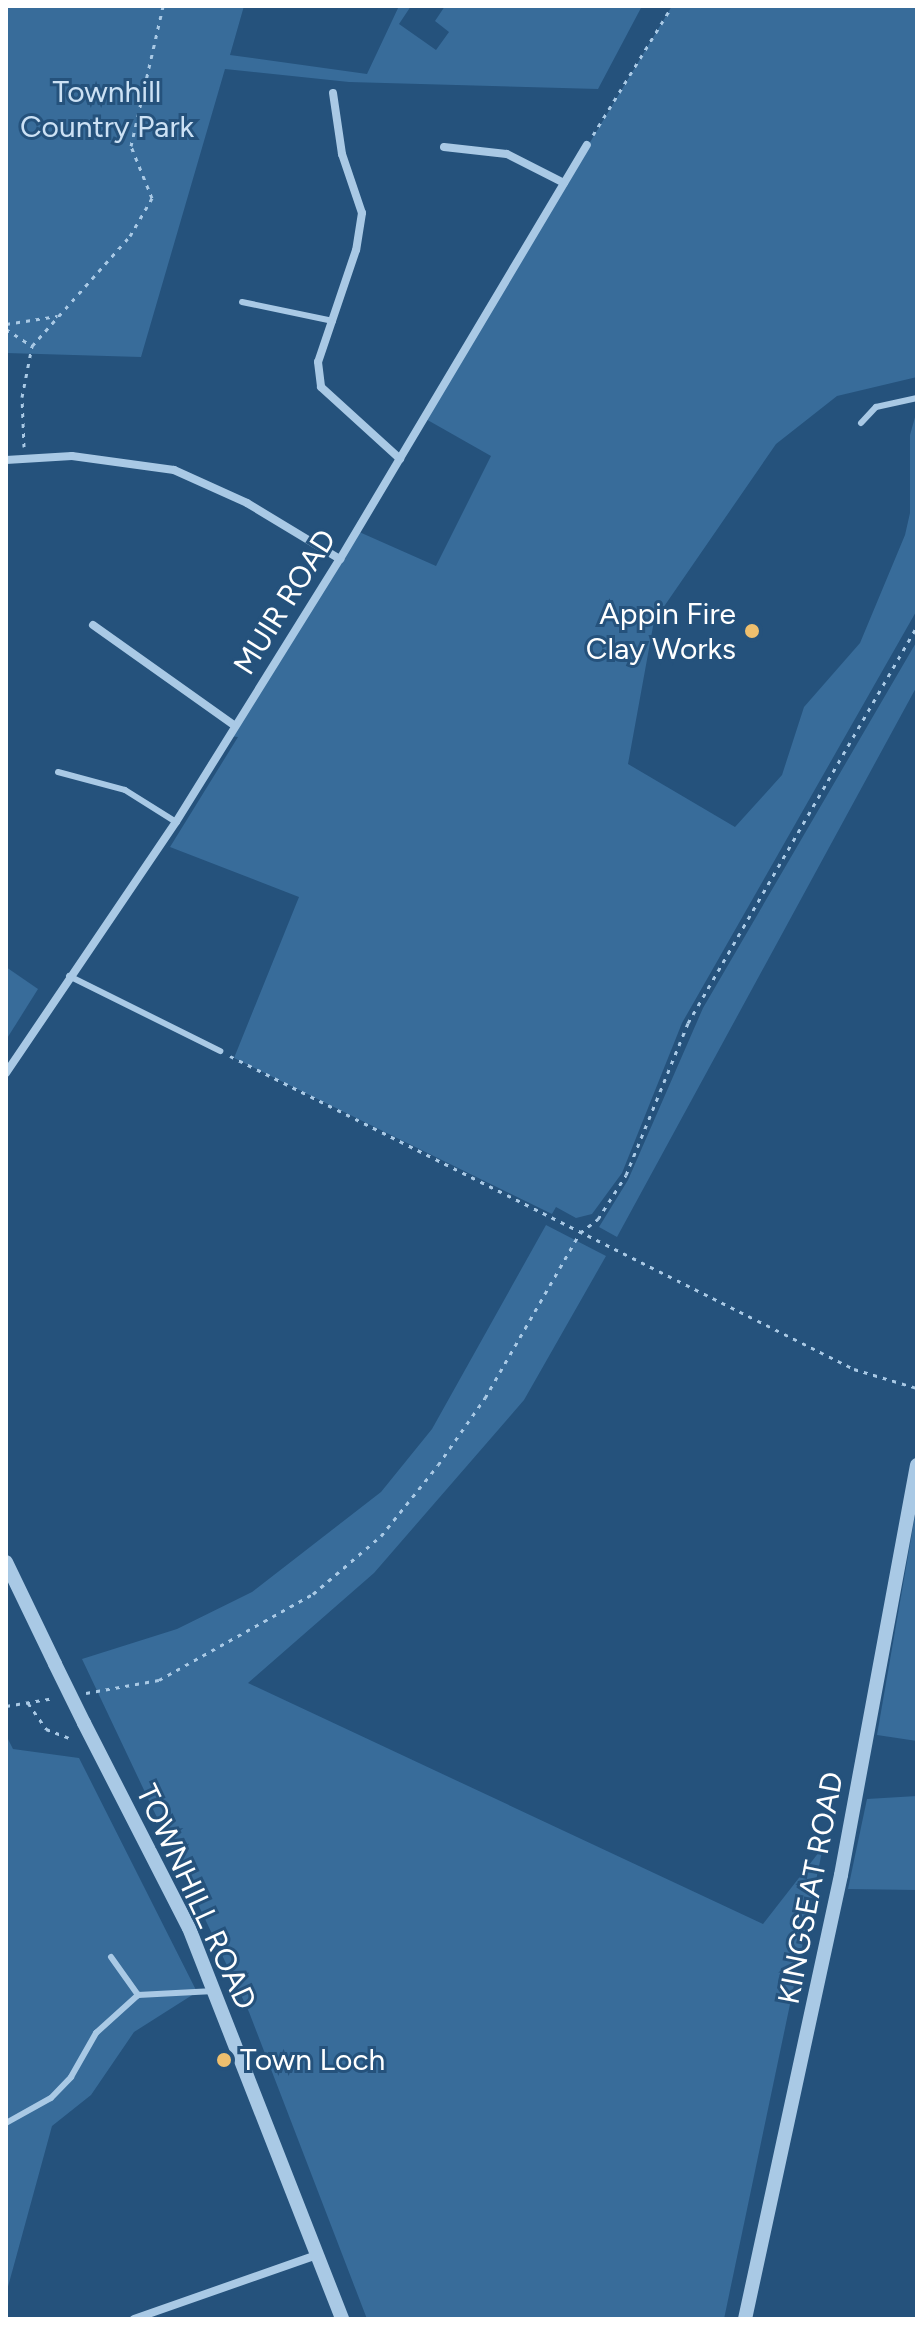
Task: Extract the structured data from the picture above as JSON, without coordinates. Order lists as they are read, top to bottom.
{
  "streets": {
    "street": ["MUIR ROAD", "KINGSEAT ROAD", "TOWNHILL ROAD"]
  },
  "parks": ["Townhill Country Park"],
  "places": ["Appin Fire Clay Works", "Town Loch"]
}
